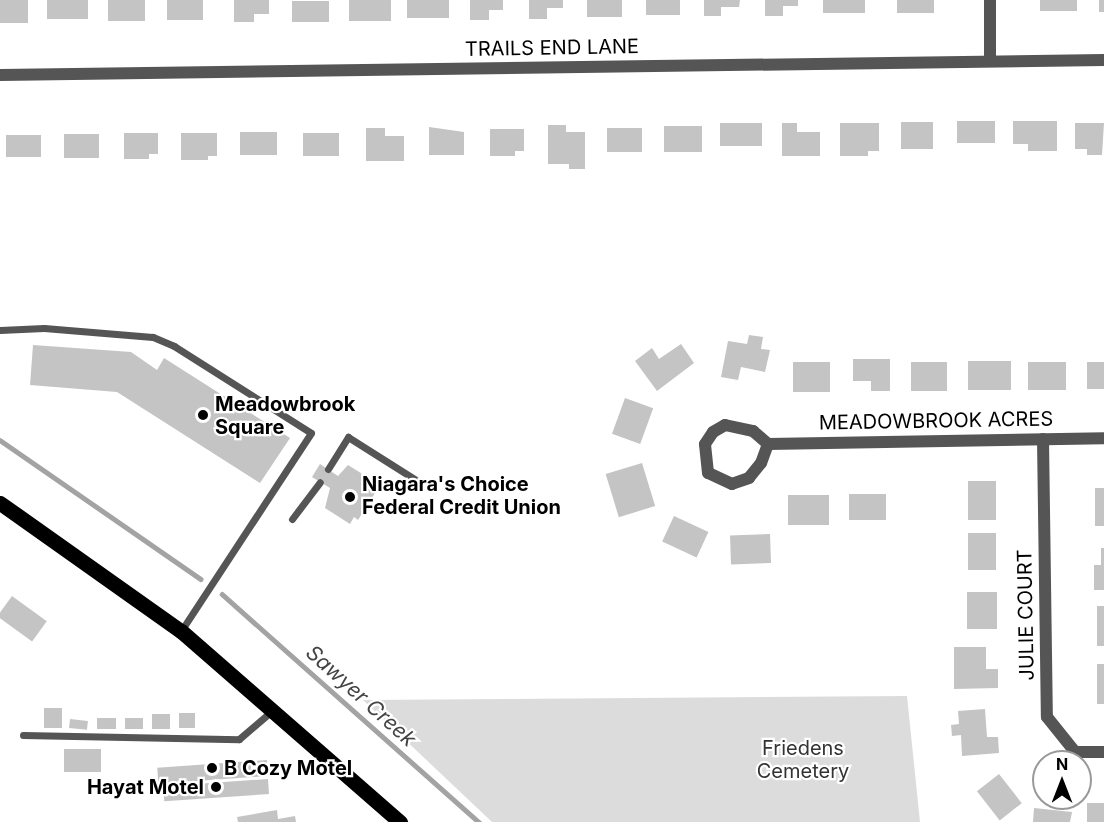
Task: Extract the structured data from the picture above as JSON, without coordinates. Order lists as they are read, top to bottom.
{
  "streets": {
    "street": ["TRAILS END LANE", "MEADOWBROOK ACRES", "JULIE COURT"]
  },
  "crossings": [
    ["MEADOWBROOK ACRES", "JULIE COURT"]
  ],
  "water": ["Sawyer Creek"],
  "parks": ["Friedens Cemetery"],
  "places": [
    "Meadowbrook Square",
    "Niagara's Choice Federal Credit Union",
    "B Cozy Motel",
    "Hayat Motel"
  ],
  "north": "top"
}
